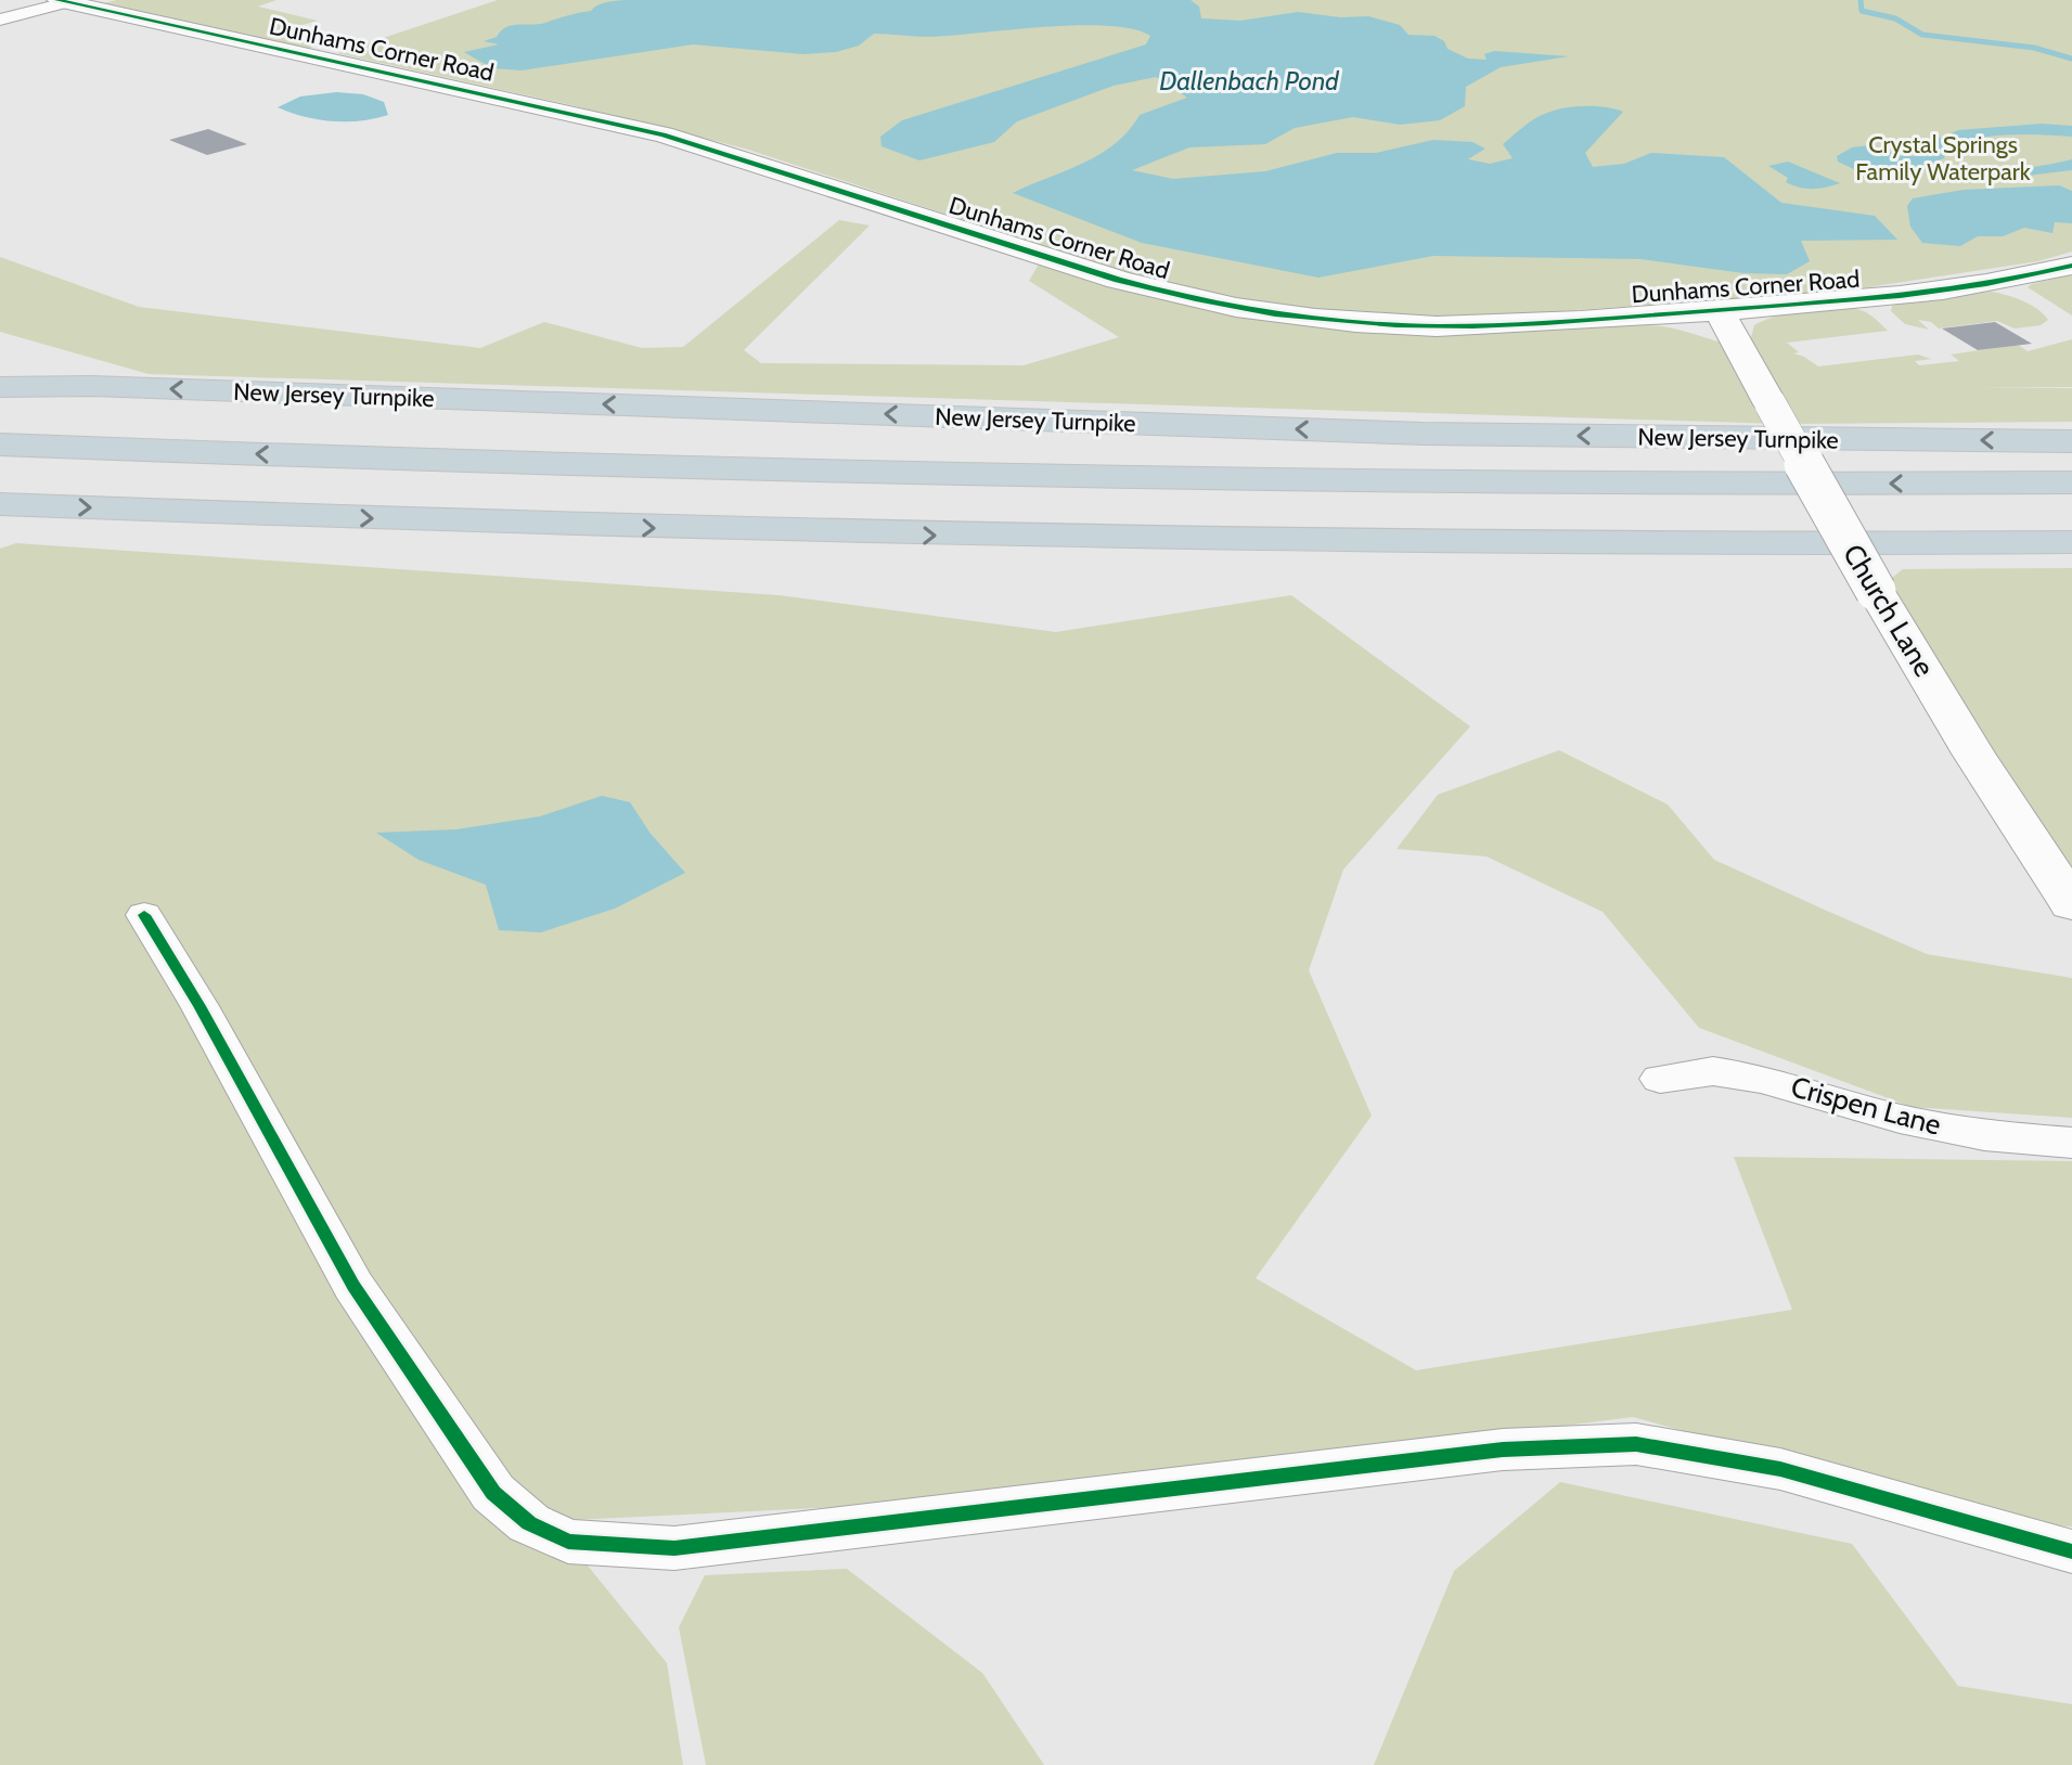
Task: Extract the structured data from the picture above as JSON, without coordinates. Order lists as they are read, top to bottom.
{
  "streets": {
    "highway": ["New Jersey Turnpike"],
    "street": ["Dunhams Corner Road", "Church Lane", "Crispen Lane"]
  },
  "crossings": [
    ["Dunhams Corner Road", "Church Lane"]
  ],
  "water": ["Dallenbach Pond"],
  "parks": ["Crystal Springs Family Waterpark"]
}
